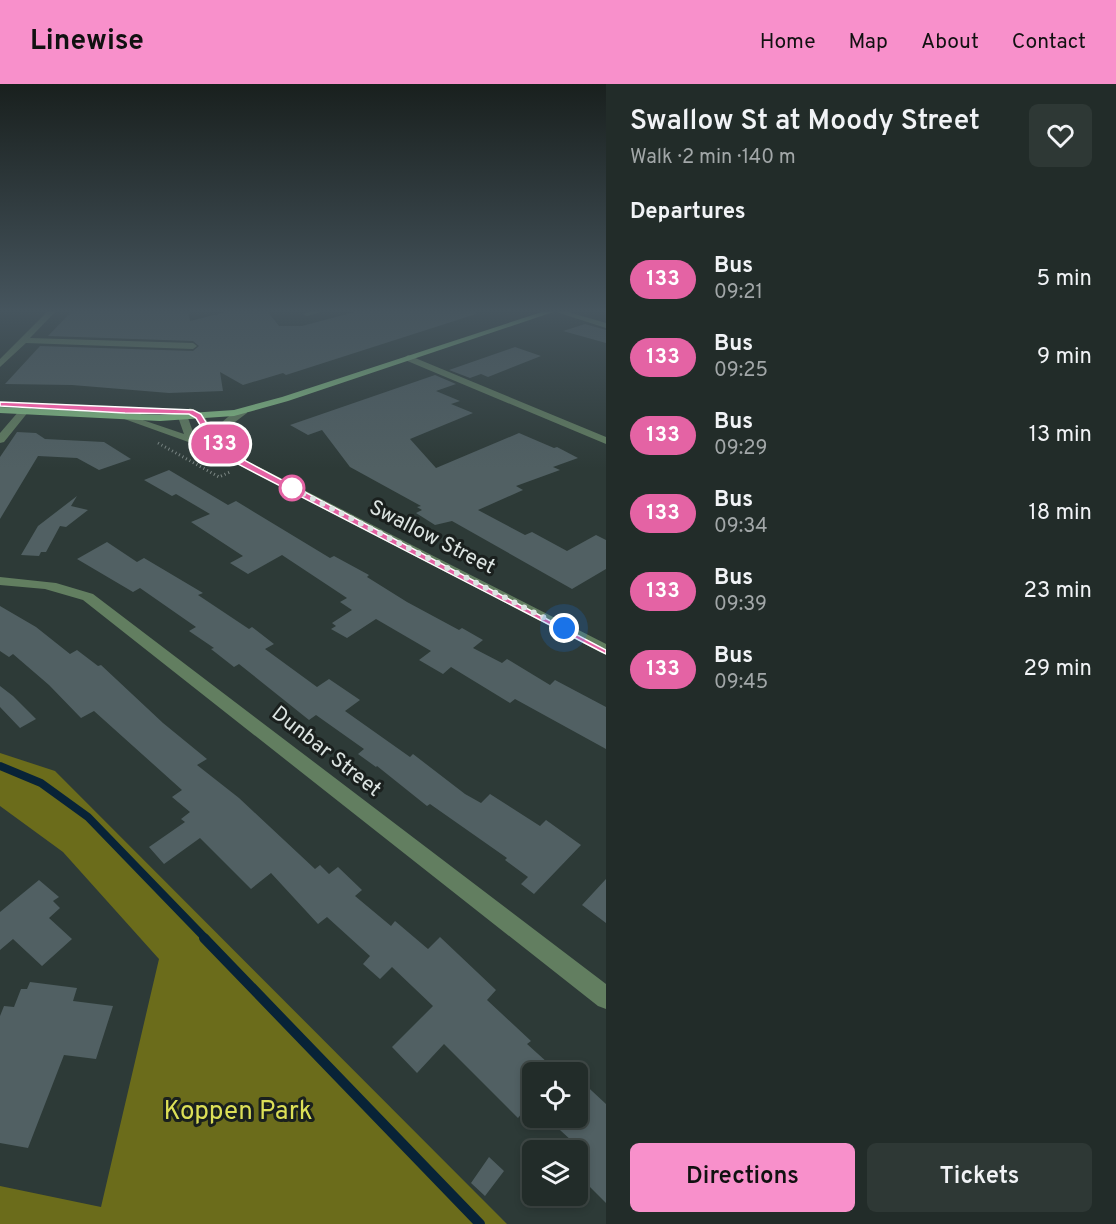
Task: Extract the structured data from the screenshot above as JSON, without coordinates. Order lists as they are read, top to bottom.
{
  "streets": {
    "street": ["Swallow Street", "Dunbar Street"]
  },
  "parks": ["Koppen Park"],
  "lines": ["bus line 133"],
  "page": {
    "header": "Linewise",
    "nav": [
      "Home",
      "Map",
      "About",
      "Contact"
    ],
    "on_map": "133",
    "heading": [
      ["Swallow St at Moody Street", "Walk · 2 min · 140 m"],
      "Departures"
    ],
    "list": [
      {
        "mark": "133",
        "name": "Bus",
        "note": "09:21",
        "value": "5 min"
      },
      {
        "mark": "133",
        "name": "Bus",
        "note": "09:25",
        "value": "9 min"
      },
      {
        "mark": "133",
        "name": "Bus",
        "note": "09:29",
        "value": "13 min"
      },
      {
        "mark": "133",
        "name": "Bus",
        "note": "09:34",
        "value": "18 min"
      },
      {
        "mark": "133",
        "name": "Bus",
        "note": "09:39",
        "value": "23 min"
      },
      {
        "mark": "133",
        "name": "Bus",
        "note": "09:45",
        "value": "29 min"
      }
    ],
    "buttons": ["Directions", "Tickets"]
  }
}
